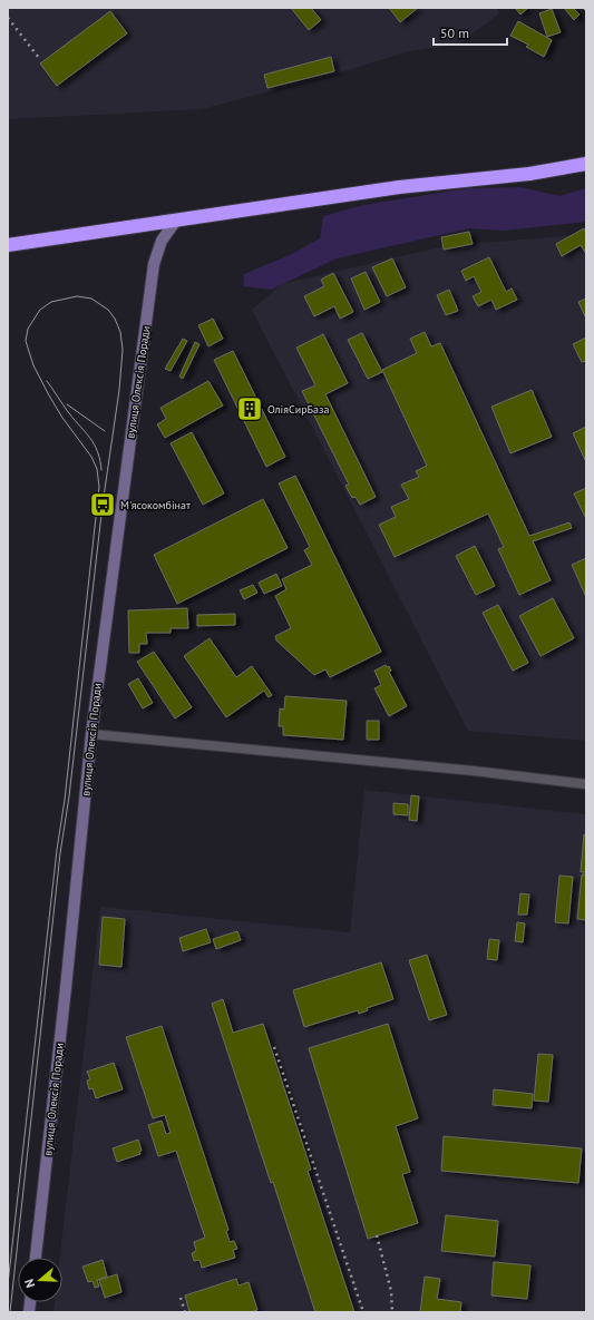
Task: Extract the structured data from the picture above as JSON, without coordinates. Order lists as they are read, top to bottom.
{
  "streets": {
    "main road": ["вулиця Олексія Поради"]
  },
  "places": {
    "building": ["ОліяСирБаза"],
    "bus stop": ["М'ясокомбінат"]
  },
  "scale_bar": "50 m",
  "north": "left"
}
